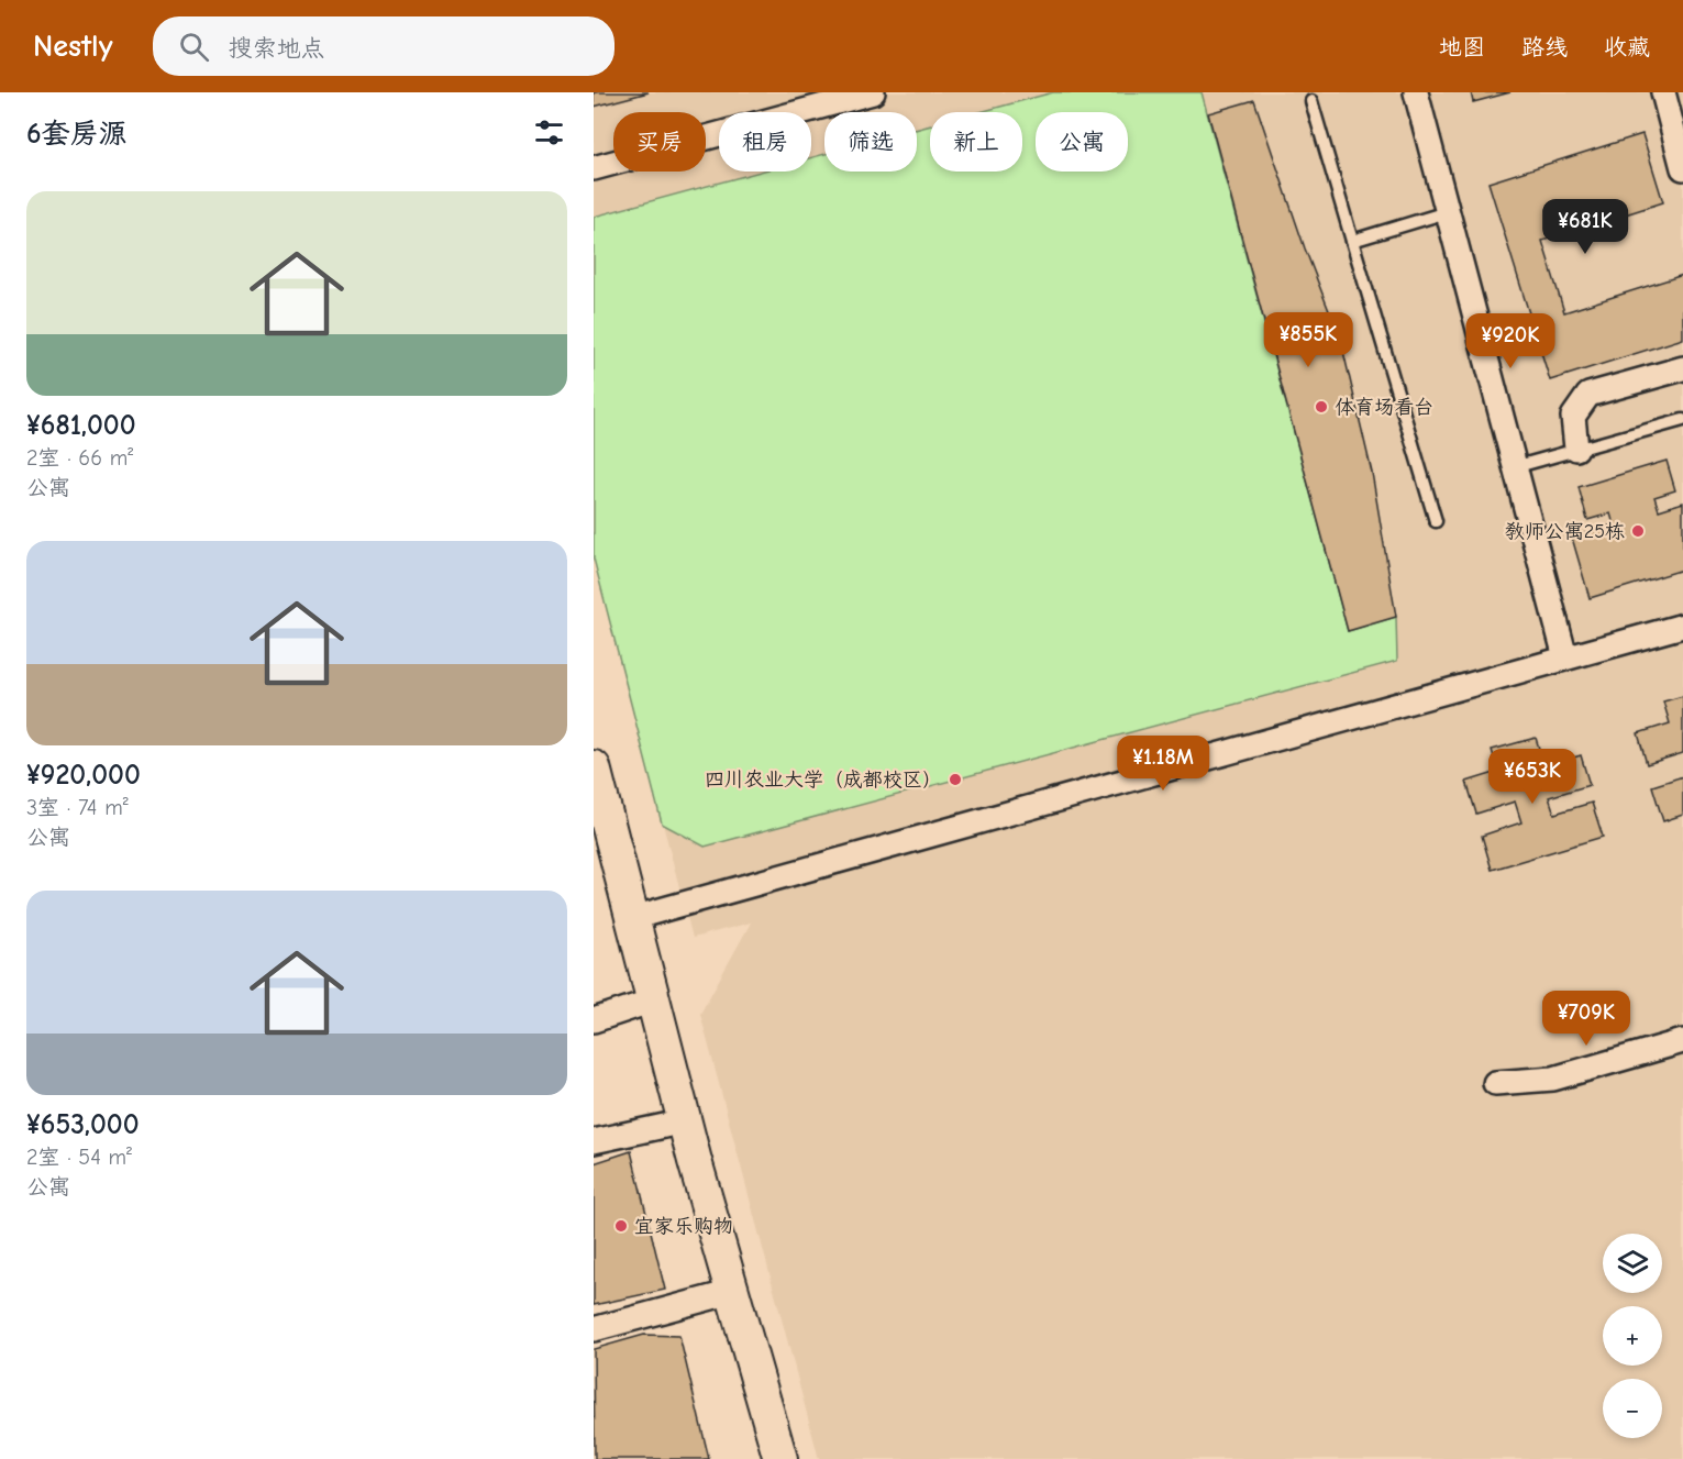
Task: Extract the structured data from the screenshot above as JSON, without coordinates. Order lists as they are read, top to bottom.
{
  "places": [
    "体育场看台",
    "教师公寓25栋",
    "四川农业大学（成都校区）",
    "宜家乐购物"
  ],
  "page": {
    "header": "Nestly",
    "search": "搜索地点",
    "nav": ["地图", "路线", "收藏"],
    "heading": "6套房源",
    "chip": [
      "买房",
      "租房",
      "筛选",
      "新上",
      "公寓"
    ],
    "list": [
      {
        "name": "¥681,000",
        "note": "2室 · 66 m² · 公寓"
      },
      {
        "name": "¥920,000",
        "note": "3室 · 74 m² · 公寓"
      },
      {
        "name": "¥653,000",
        "note": "2室 · 54 m² · 公寓"
      }
    ],
    "price": [
      "¥681K",
      "¥855K",
      "¥920K",
      "¥1.18M",
      "¥653K",
      "¥709K"
    ],
    "map_buttons": ["+", "−"]
  }
}
